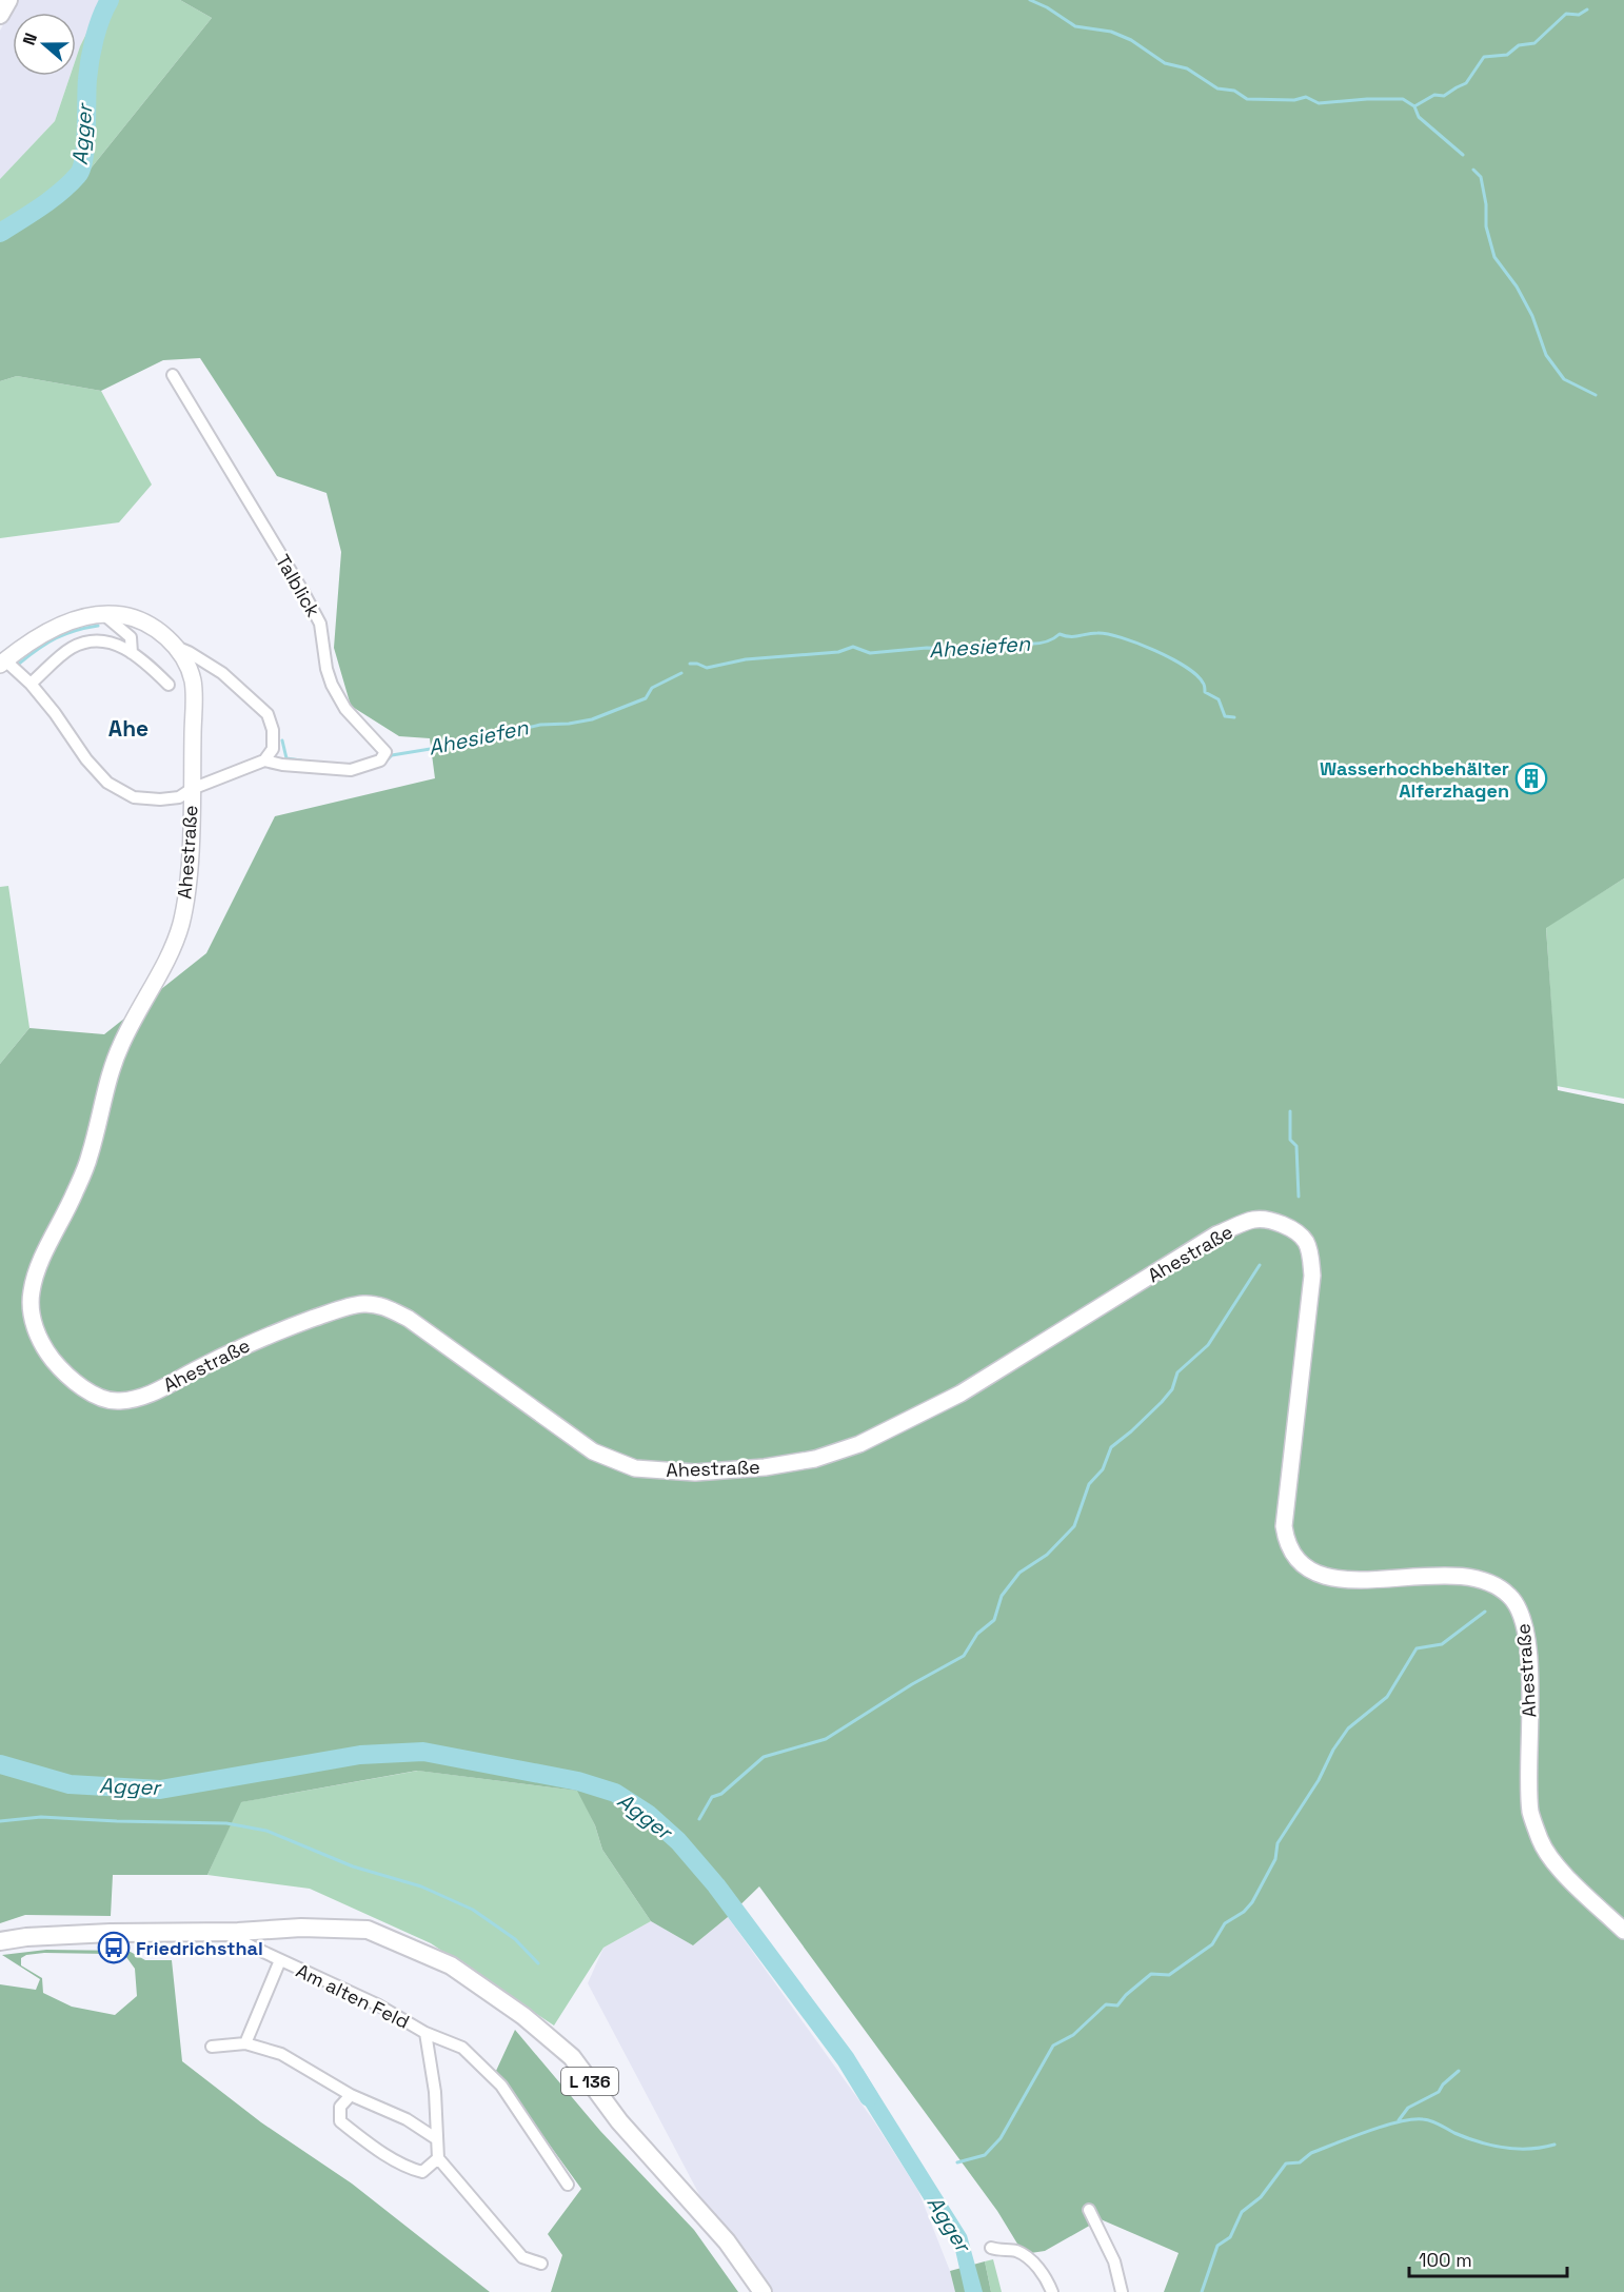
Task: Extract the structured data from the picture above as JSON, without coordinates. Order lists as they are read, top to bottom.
{
  "streets": {
    "main road": ["Ahestraße", "L 136"],
    "street": ["Talblick", "Am alten Feld"]
  },
  "crossings": [
    ["Am alten Feld", "L 136"]
  ],
  "districts": ["Ahe"],
  "water": ["Agger", "Ahesiefen"],
  "places": {
    "building": ["Wasserhochbehälter Alferzhagen"],
    "bus stop": ["Friedrichsthal"]
  },
  "scale_bar": "100 m",
  "north": "left"
}
